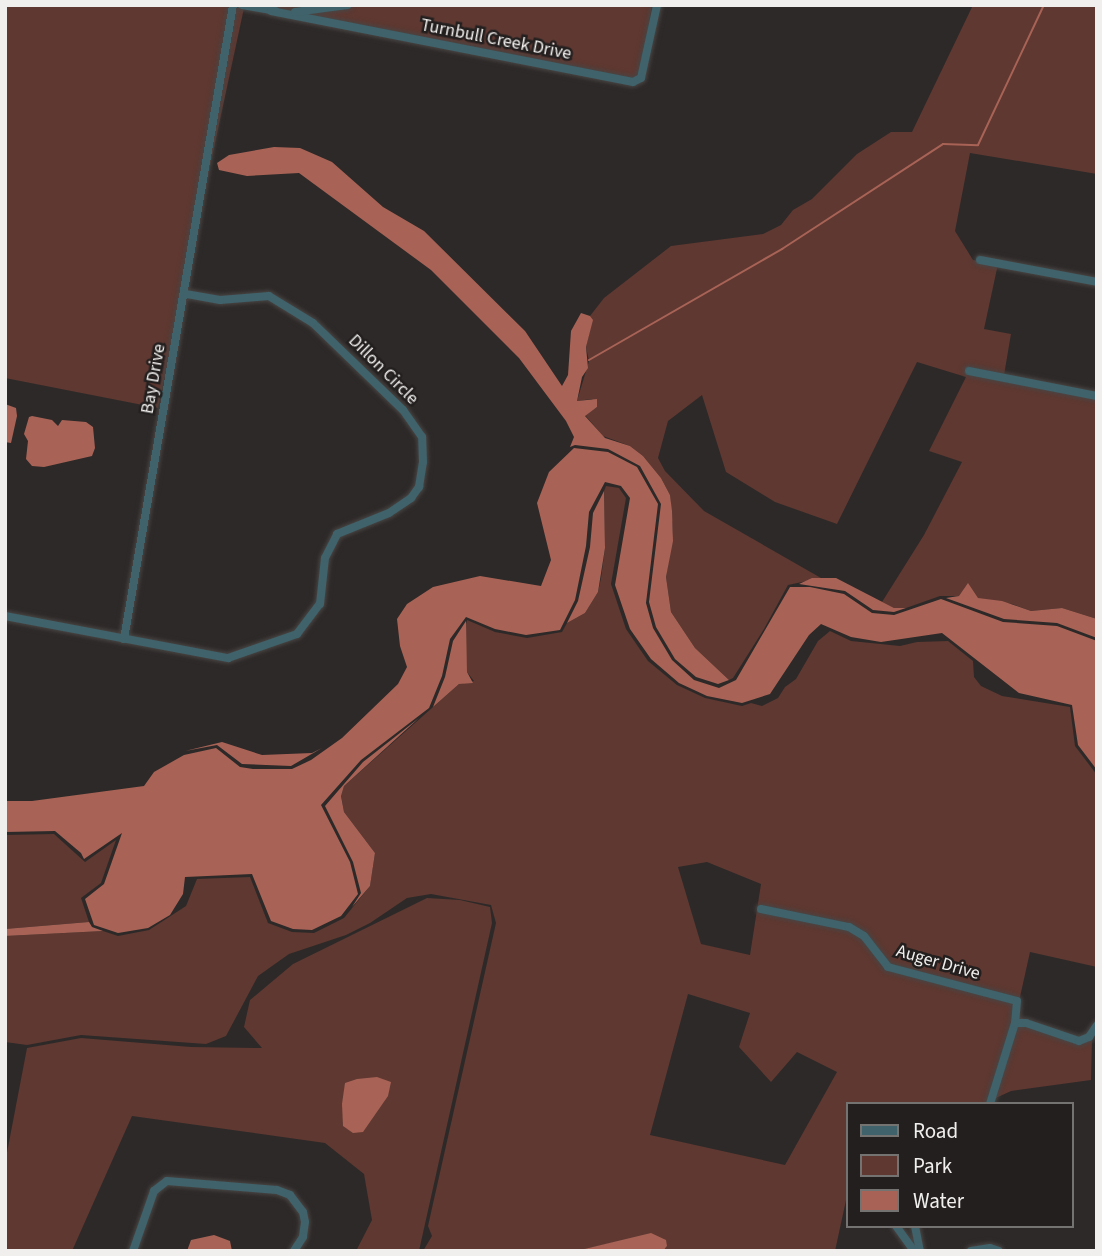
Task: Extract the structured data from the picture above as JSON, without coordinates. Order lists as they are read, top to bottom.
{
  "streets": {
    "street": [
      "Turnbull Creek Drive",
      "Dillon Circle",
      "Bay Drive",
      "Auger Drive"
    ]
  },
  "crossings": [
    ["Dillon Circle", "Bay Drive"]
  ],
  "legend": ["Road", "Park", "Water"]
}
